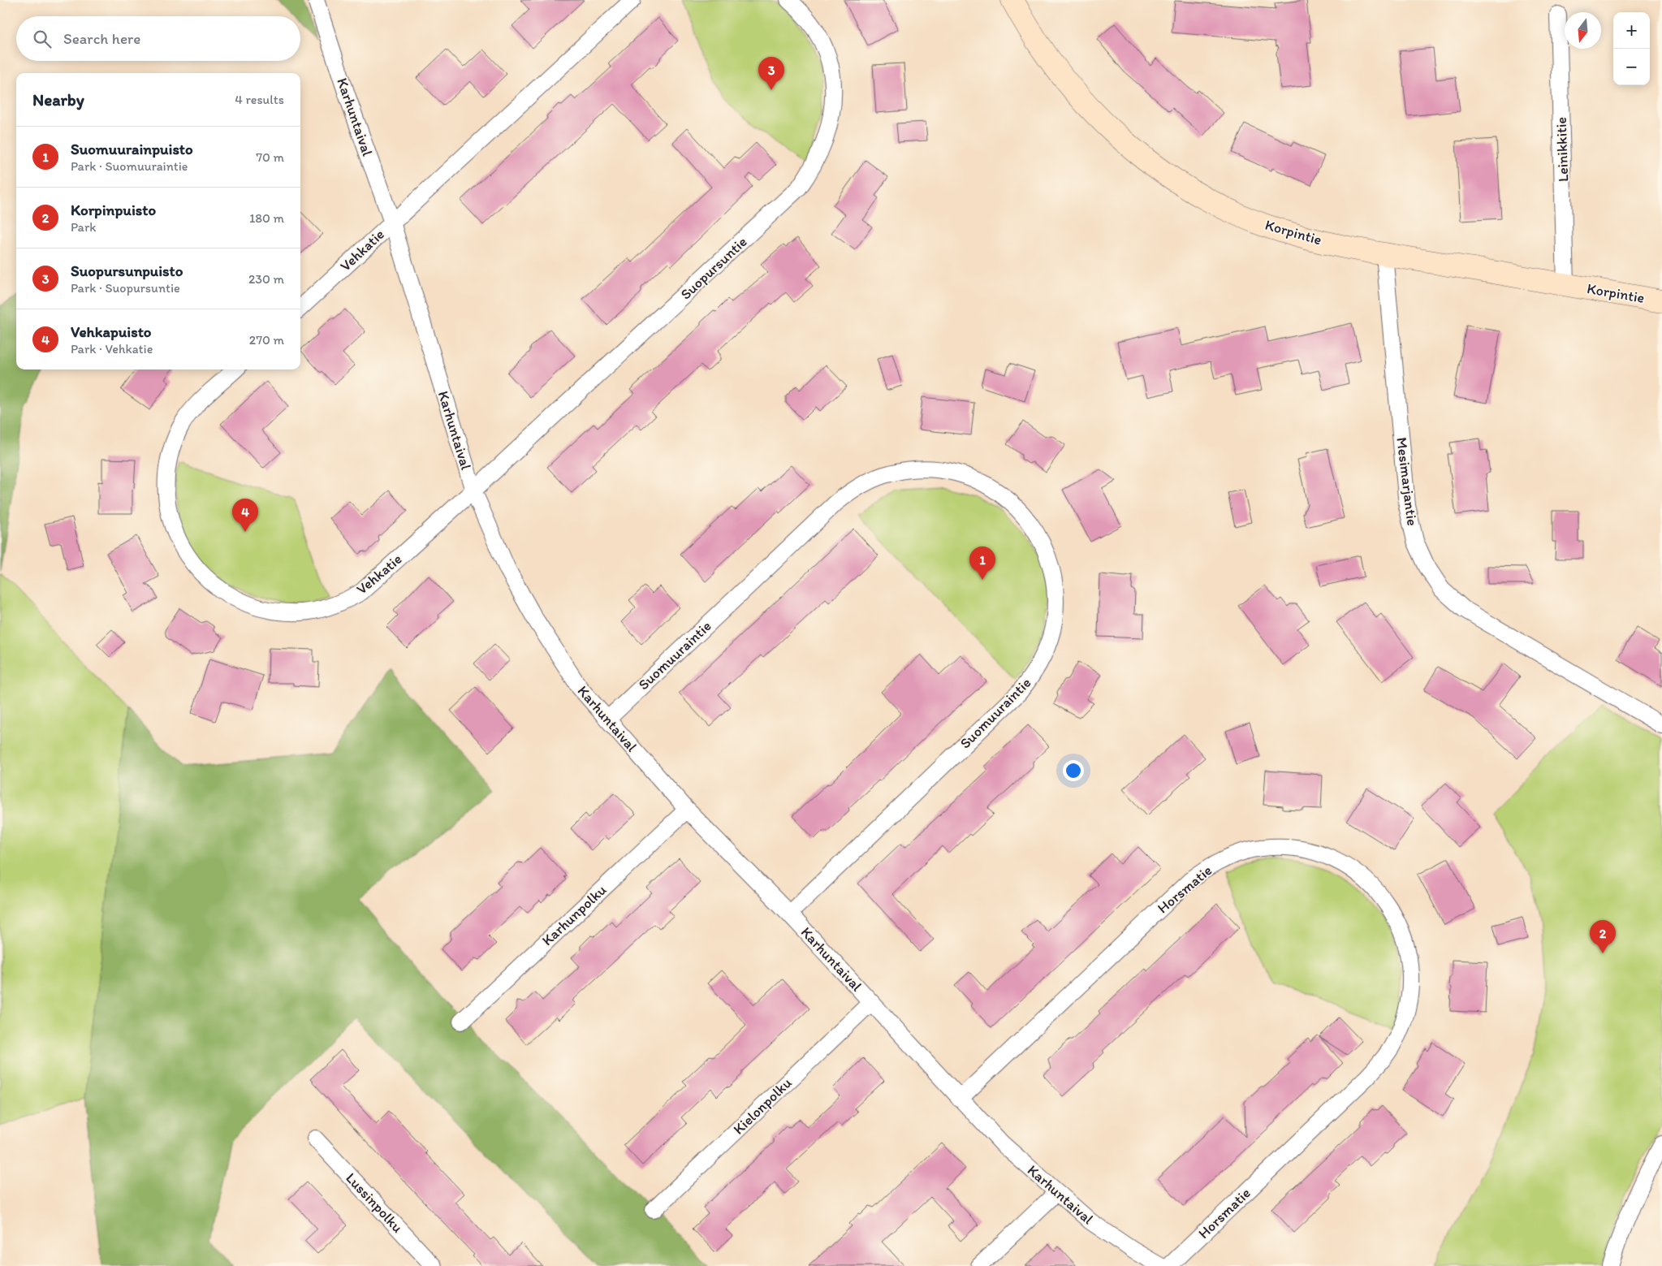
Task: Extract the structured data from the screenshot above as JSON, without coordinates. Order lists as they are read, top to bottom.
{
  "streets": {
    "street": [
      "Karhuntaival",
      "Leinikkitie",
      "Korpintie",
      "Vehkatie",
      "Suopursuntie",
      "Mesimarjantie",
      "Suomuuraintie",
      "Horsmatie",
      "Karhunpolku",
      "Kielonpolku",
      "Lussinpolku"
    ]
  },
  "crossings": [
    ["Karhuntaival", "Vehkatie"],
    ["Karhuntaival", "Suopursuntie"],
    ["Karhuntaival", "Suomuuraintie"],
    ["Karhuntaival", "Horsmatie"],
    ["Karhuntaival", "Karhunpolku"],
    ["Karhuntaival", "Kielonpolku"],
    ["Leinikkitie", "Korpintie"],
    ["Korpintie", "Mesimarjantie"],
    ["Vehkatie", "Suopursuntie"]
  ],
  "north": "bottom",
  "page": {
    "map_buttons": ["+", "−"],
    "search": "Search here",
    "pins": [
      "3",
      "4",
      "1",
      "2"
    ],
    "heading": ["Nearby", "4 results"],
    "list": [
      {
        "mark": "1",
        "name": "Suomuurainpuisto",
        "note": "Park · Suomuuraintie",
        "value": "70 m"
      },
      {
        "mark": "2",
        "name": "Korpinpuisto",
        "note": "Park",
        "value": "180 m"
      },
      {
        "mark": "3",
        "name": "Suopursunpuisto",
        "note": "Park · Suopursuntie",
        "value": "230 m"
      },
      {
        "mark": "4",
        "name": "Vehkapuisto",
        "note": "Park · Vehkatie",
        "value": "270 m"
      }
    ]
  }
}
